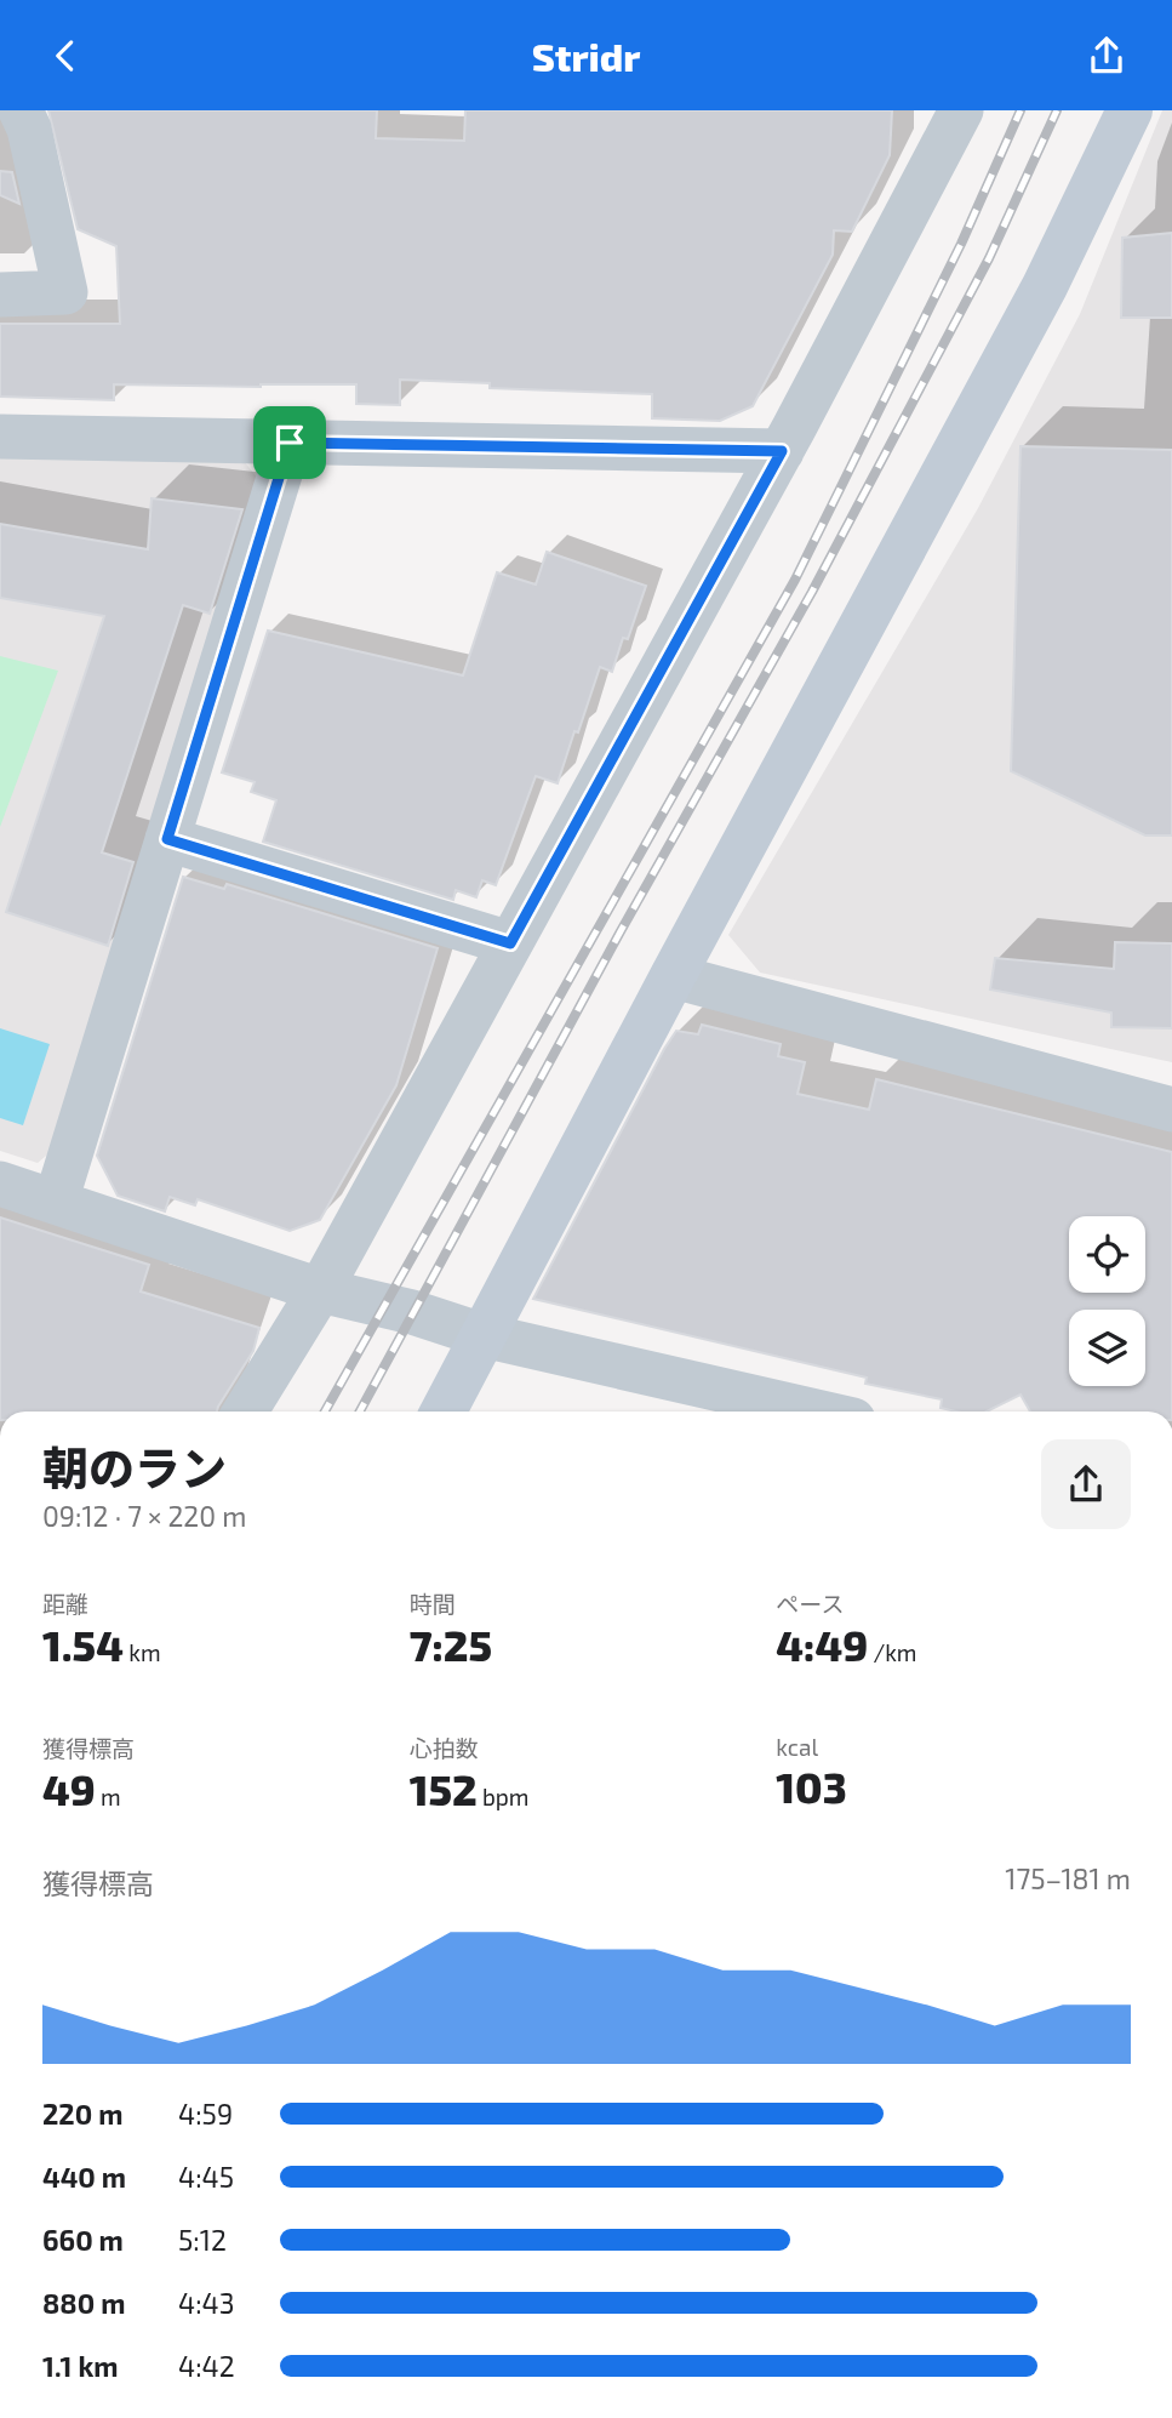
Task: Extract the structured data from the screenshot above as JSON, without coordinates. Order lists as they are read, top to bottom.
{
  "page": {
    "header": "Stridr",
    "heading": ["朝のラン", "09:12 · 7 × 220 m"],
    "stats": [
      ["距離", "1.54 km"],
      ["時間", "7:25"],
      ["ペース", "4:49 /km"],
      ["獲得標高", "49 m"],
      ["心拍数", "152 bpm"],
      ["kcal", "103"]
    ],
    "chart": ["獲得標高", "175–181 m"],
    "list": [
      {
        "name": "220 m",
        "note": "4:59"
      },
      {
        "name": "440 m",
        "note": "4:45"
      },
      {
        "name": "660 m",
        "note": "5:12"
      },
      {
        "name": "880 m",
        "note": "4:43"
      },
      {
        "name": "1.1 km",
        "note": "4:42"
      }
    ]
  }
}
